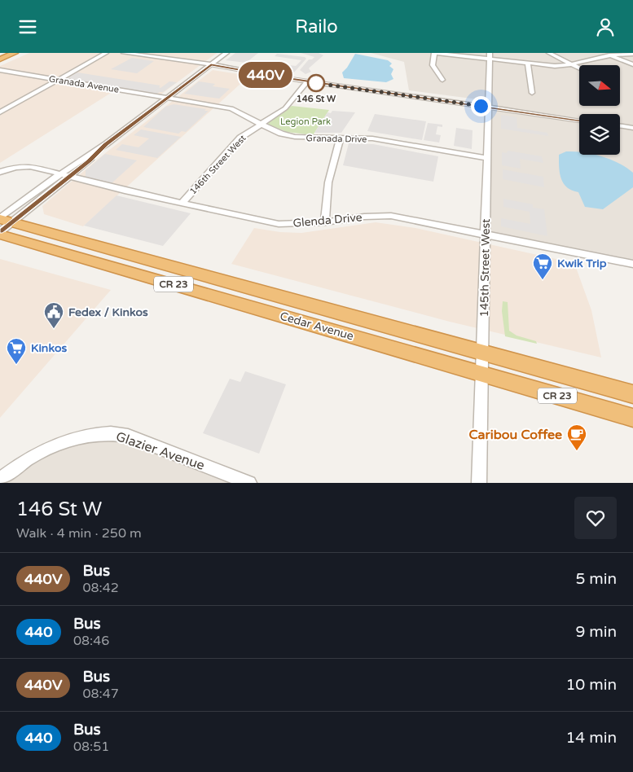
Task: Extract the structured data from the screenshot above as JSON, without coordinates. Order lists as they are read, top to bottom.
{
  "streets": {
    "highway": ["CR 23", "Cedar Avenue"],
    "street": [
      "Granada Avenue",
      "Granada Drive",
      "146th Street West",
      "Glenda Drive",
      "145th Street West",
      "Glazier Avenue"
    ]
  },
  "crossings": [
    ["Granada Avenue", "Granada Drive"],
    ["Granada Drive", "146th Street West"],
    ["Granada Drive", "145th Street West"],
    ["146th Street West", "Glenda Drive"],
    ["Glenda Drive", "145th Street West"],
    ["145th Street West", "Cedar Avenue"]
  ],
  "parks": ["Legion Park"],
  "places": {
    "other": ["146 St W"],
    "supermarket": ["Kwik Trip", "Kinkos"],
    "public building": ["Fedex / Kinkos"],
    "cafe": ["Caribou Coffee"]
  },
  "lines": ["bus line 440V"],
  "north": "right",
  "page": {
    "header": "Railo",
    "on_map": "440V",
    "heading": ["146 St W", "Walk · 4 min · 250 m"],
    "list": [
      {
        "mark": "440V",
        "name": "Bus",
        "note": "08:42",
        "value": "5 min"
      },
      {
        "mark": "440",
        "name": "Bus",
        "note": "08:46",
        "value": "9 min"
      },
      {
        "mark": "440V",
        "name": "Bus",
        "note": "08:47",
        "value": "10 min"
      },
      {
        "mark": "440",
        "name": "Bus",
        "note": "08:51",
        "value": "14 min"
      }
    ]
  }
}
